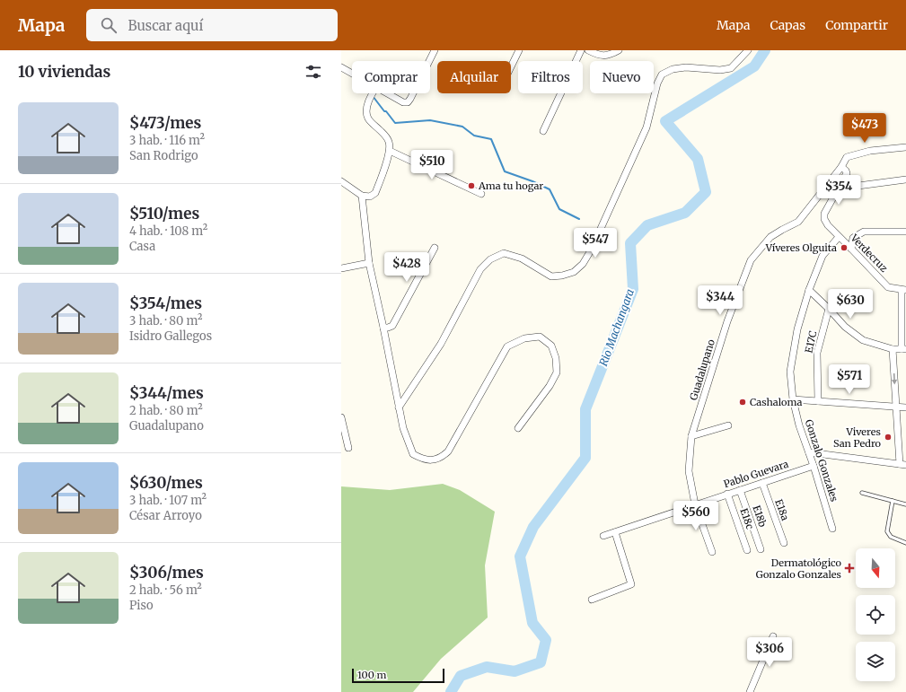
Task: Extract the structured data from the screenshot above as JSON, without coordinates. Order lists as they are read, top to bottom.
{
  "streets": {
    "street": [
      "Verdecruz",
      "E17C",
      "Guadalupano",
      "Gonzalo Gonzales",
      "Pablo Guevara",
      "E18a",
      "E18b",
      "E18c"
    ]
  },
  "crossings": [
    ["Verdecruz", "Gonzalo Gonzales"],
    ["Guadalupano", "Pablo Guevara"],
    ["Gonzalo Gonzales", "Pablo Guevara"],
    ["Pablo Guevara", "E18a"],
    ["Pablo Guevara", "E18b"],
    ["Pablo Guevara", "E18c"]
  ],
  "water": ["Rio Machangara"],
  "places": {
    "other": [
      "Ama tu hogar",
      "Víveres Olguita",
      "Cashaloma",
      "Viveres San Pedro"
    ],
    "health": ["Dermatológico Gonzalo Gonzales"]
  },
  "scale_bar": "100 m",
  "north": "bottom",
  "page": {
    "header": "Mapa",
    "search": "Buscar aquí",
    "nav": ["Mapa", "Capas", "Compartir"],
    "heading": "10 viviendas",
    "chip": [
      "Comprar",
      "Alquilar",
      "Filtros",
      "Nuevo"
    ],
    "list": [
      {
        "name": "$473/mes",
        "note": "3 hab. · 116 m² · San Rodrigo"
      },
      {
        "name": "$510/mes",
        "note": "4 hab. · 108 m² · Casa"
      },
      {
        "name": "$354/mes",
        "note": "3 hab. · 80 m² · Isidro Gallegos"
      },
      {
        "name": "$344/mes",
        "note": "2 hab. · 80 m² · Guadalupano"
      },
      {
        "name": "$630/mes",
        "note": "3 hab. · 107 m² · César Arroyo"
      },
      {
        "name": "$306/mes",
        "note": "2 hab. · 56 m² · Piso"
      }
    ],
    "price": [
      "$473",
      "$510",
      "$354",
      "$547",
      "$428",
      "$344",
      "$630",
      "$571",
      "$560",
      "$306"
    ],
    "scale": "100 m"
  }
}
